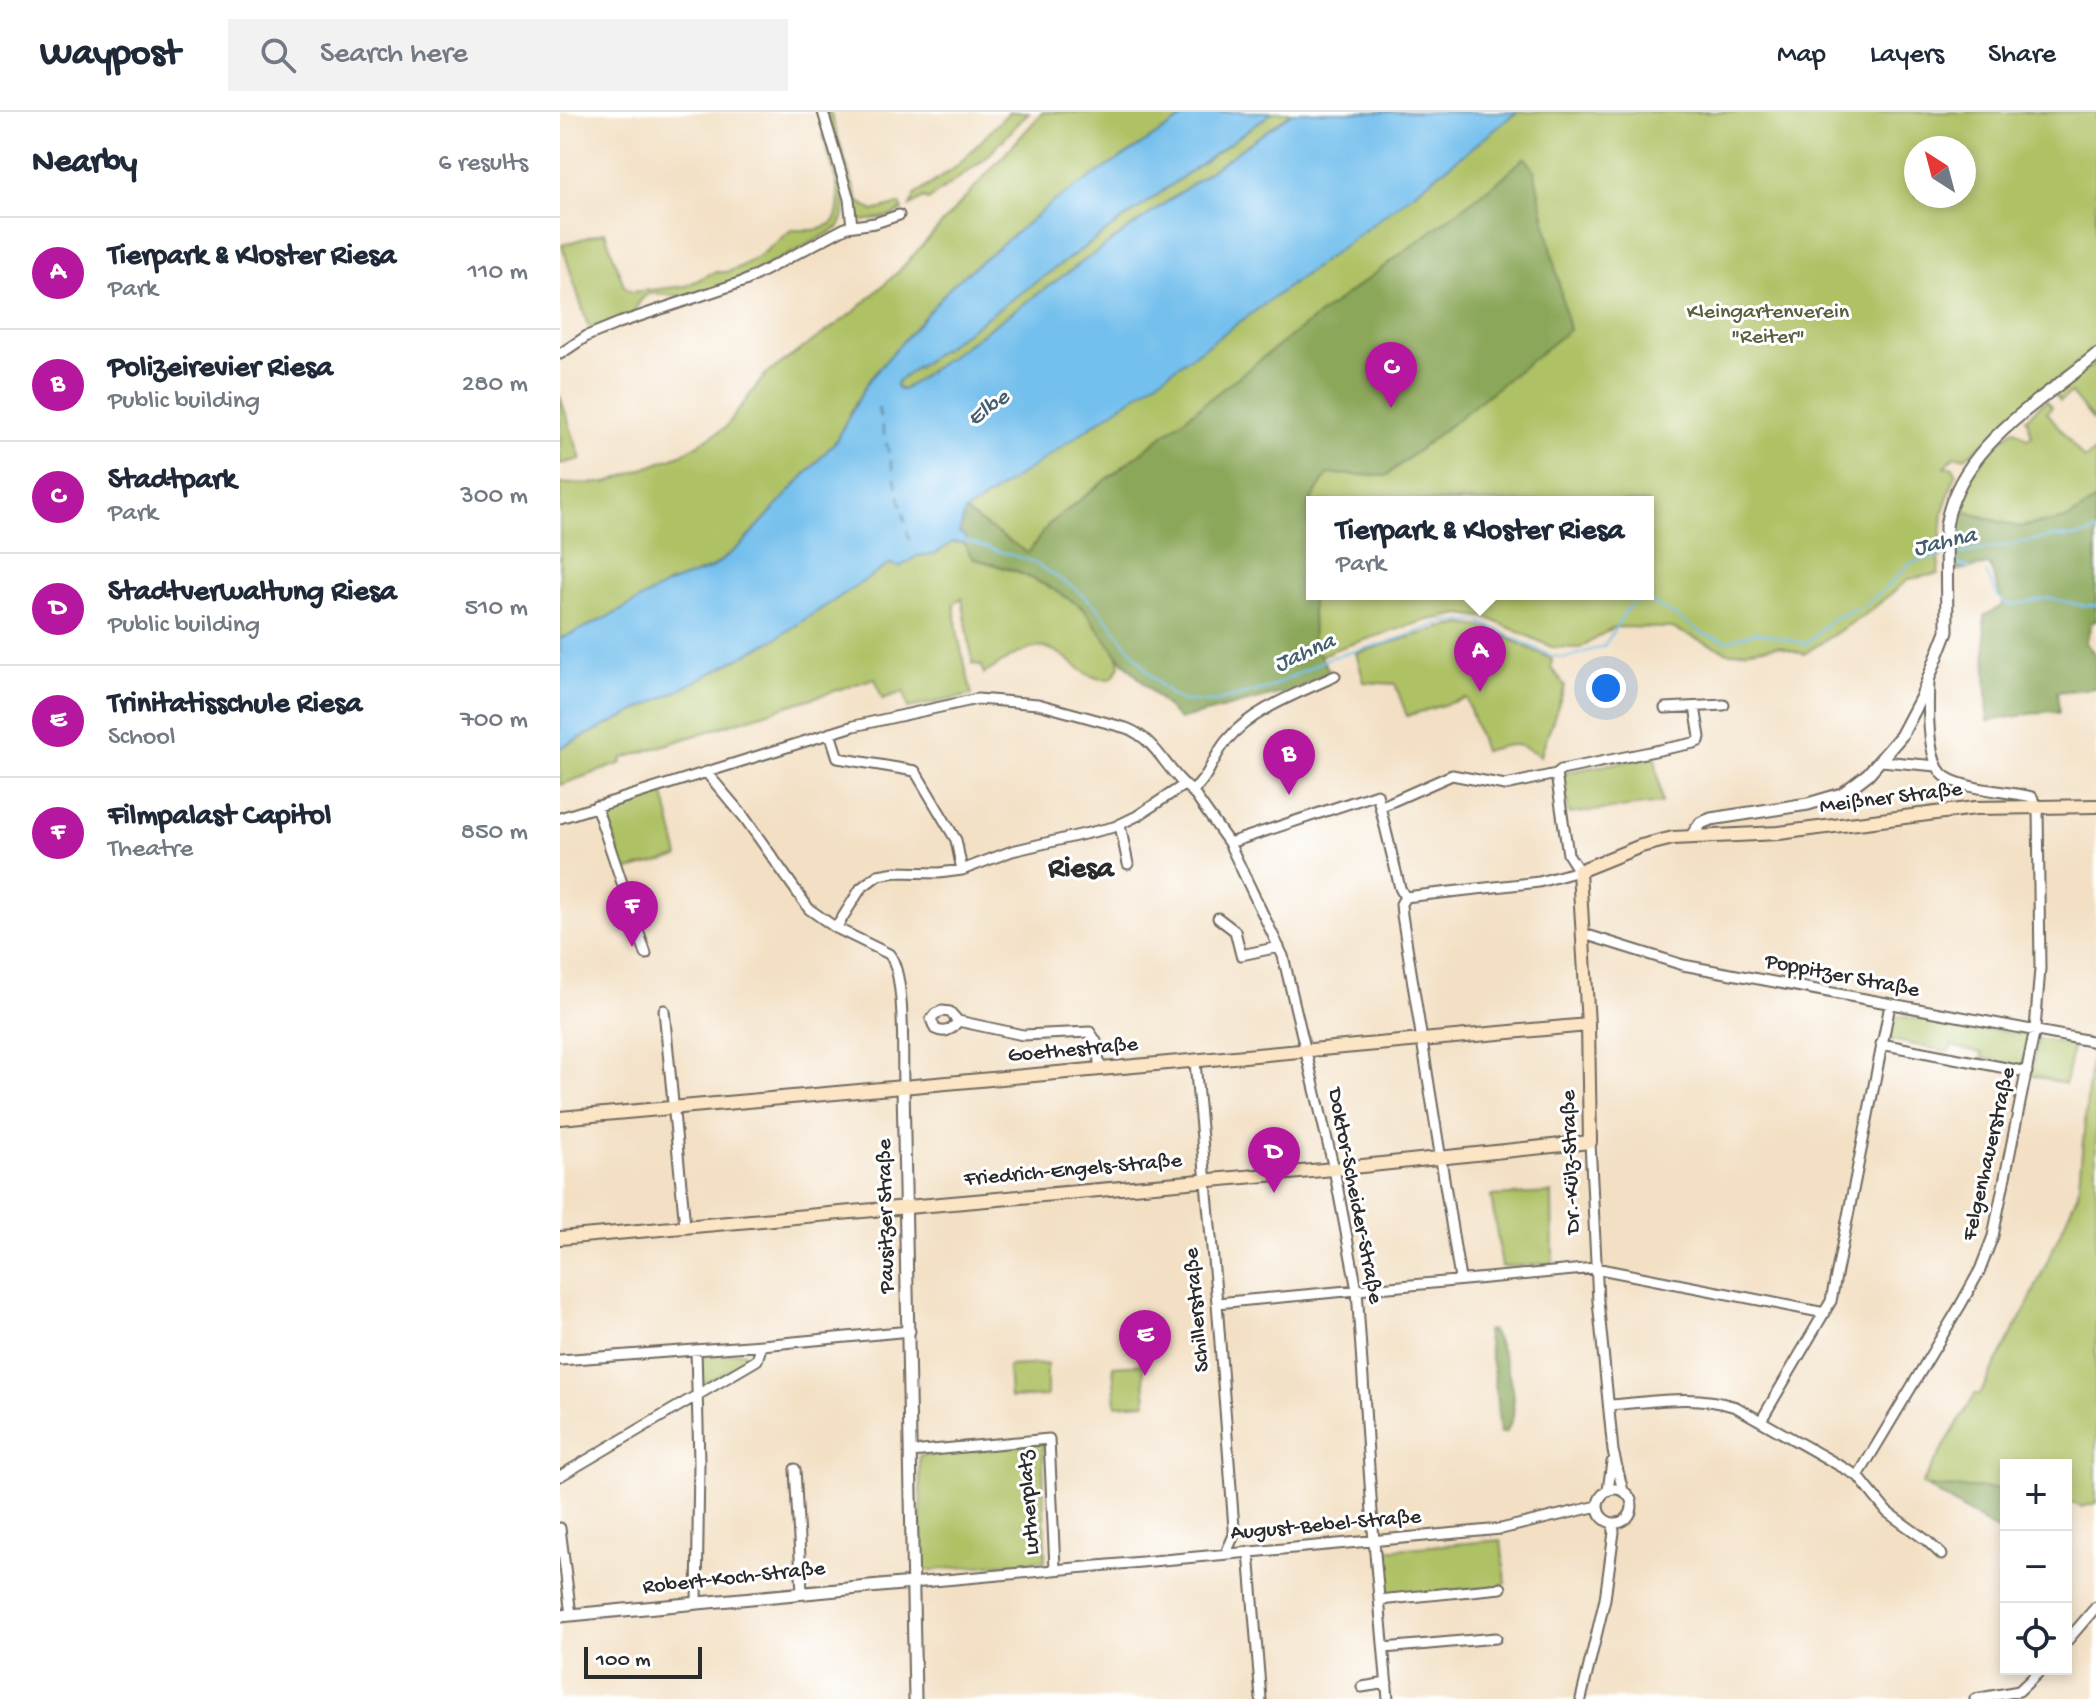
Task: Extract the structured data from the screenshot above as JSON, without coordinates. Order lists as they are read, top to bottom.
{
  "streets": {
    "main road": [
      "Meißner Straße",
      "Goethestraße",
      "Dr.-Külz-Straße",
      "Friedrich-Engels-Straße"
    ],
    "street": [
      "Poppitzer Straße",
      "Felgenhauerstraße",
      "Doktor-Scheider-Straße",
      "Pausitzer Straße",
      "Schillerstraße",
      "Lutherplatz",
      "August-Bebel-Straße",
      "Robert-Koch-Straße"
    ]
  },
  "crossings": [
    ["Meißner Straße", "Felgenhauerstraße"],
    ["Meißner Straße", "Dr.-Külz-Straße"],
    ["Poppitzer Straße", "Felgenhauerstraße"],
    ["Poppitzer Straße", "Dr.-Külz-Straße"],
    ["Goethestraße", "Dr.-Külz-Straße"],
    ["Goethestraße", "Doktor-Scheider-Straße"],
    ["Goethestraße", "Pausitzer Straße"],
    ["Goethestraße", "Schillerstraße"],
    ["Dr.-Külz-Straße", "Friedrich-Engels-Straße"],
    ["Dr.-Külz-Straße", "August-Bebel-Straße"],
    ["Friedrich-Engels-Straße", "Doktor-Scheider-Straße"],
    ["Friedrich-Engels-Straße", "Pausitzer Straße"],
    ["Friedrich-Engels-Straße", "Schillerstraße"],
    ["Doktor-Scheider-Straße", "August-Bebel-Straße"],
    ["Pausitzer Straße", "Lutherplatz"],
    ["Schillerstraße", "August-Bebel-Straße"],
    ["Lutherplatz", "August-Bebel-Straße"],
    ["Lutherplatz", "Robert-Koch-Straße"]
  ],
  "districts": ["Riesa"],
  "water": ["Elbe", "Jahna"],
  "parks": ["Kleingartenverein \"Reiter\""],
  "scale_bar": "100 m",
  "north": "top left",
  "page": {
    "header": "Waypost",
    "search": "Search here",
    "nav": ["Map", "Layers", "Share"],
    "heading": ["Nearby", "6 results"],
    "list": [
      {
        "mark": "A",
        "name": "Tierpark & Kloster Riesa",
        "note": "Park",
        "value": "110 m"
      },
      {
        "mark": "B",
        "name": "Polizeirevier Riesa",
        "note": "Public building",
        "value": "280 m"
      },
      {
        "mark": "C",
        "name": "Stadtpark",
        "note": "Park",
        "value": "300 m"
      },
      {
        "mark": "D",
        "name": "Stadtverwaltung Riesa",
        "note": "Public building",
        "value": "510 m"
      },
      {
        "mark": "E",
        "name": "Trinitatisschule Riesa",
        "note": "School",
        "value": "700 m"
      },
      {
        "mark": "F",
        "name": "Filmpalast Capitol",
        "note": "Theatre",
        "value": "850 m"
      }
    ],
    "pins": [
      "C",
      "A",
      "B",
      "F",
      "D",
      "E"
    ],
    "popup": ["Tierpark & Kloster Riesa", "Park"],
    "map_buttons": ["+", "−"],
    "scale": "100 m"
  }
}
